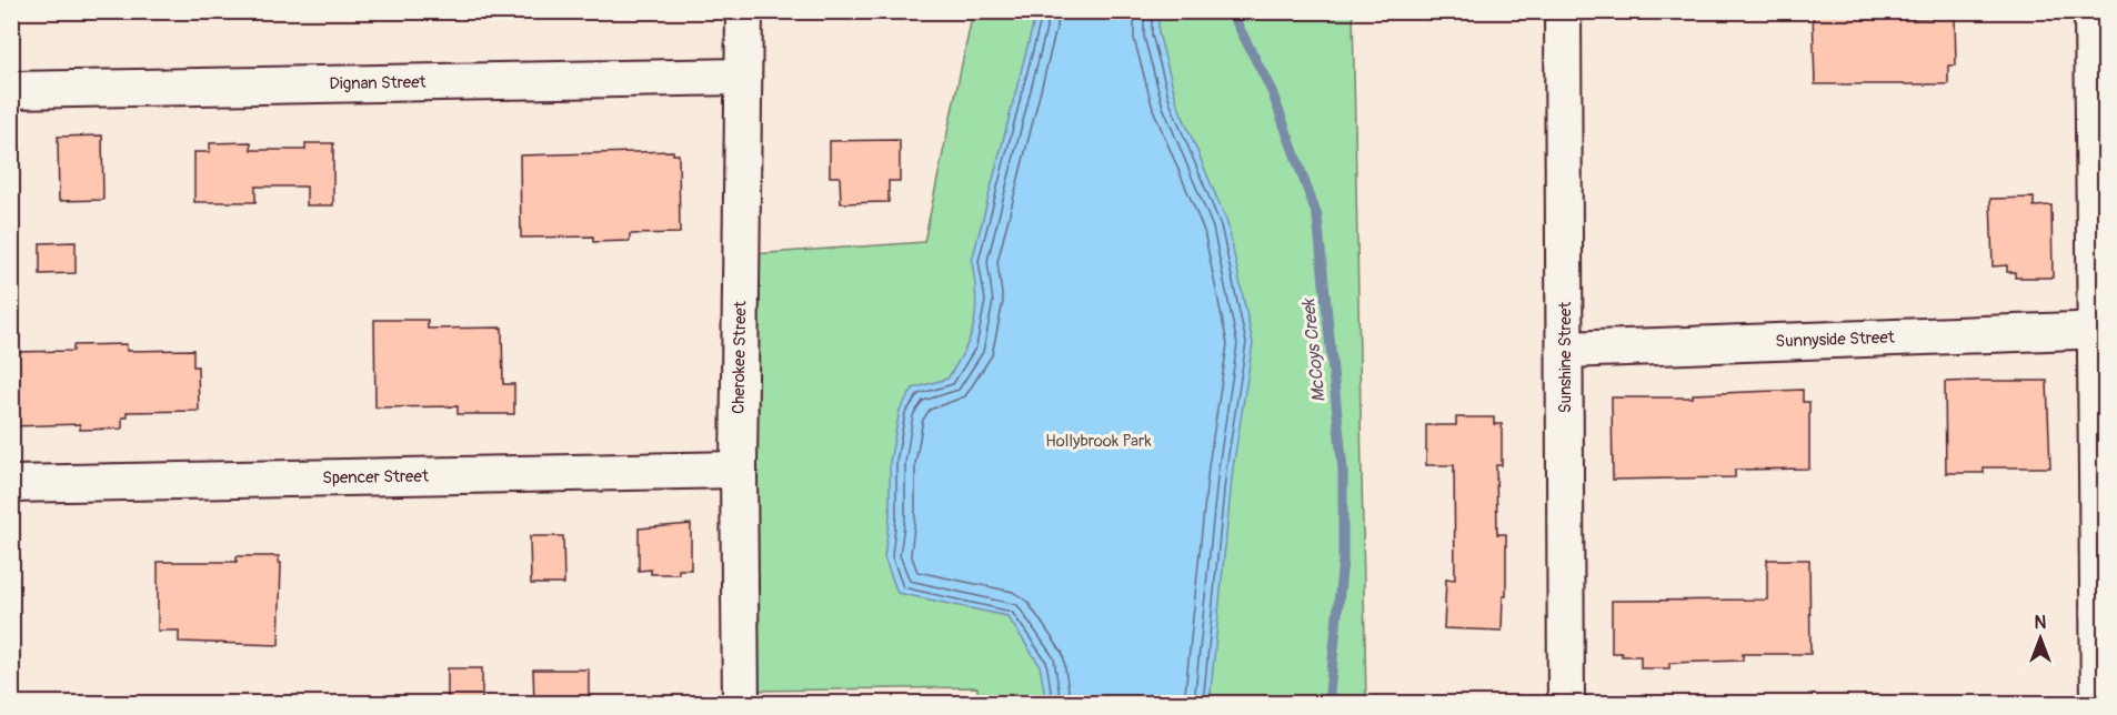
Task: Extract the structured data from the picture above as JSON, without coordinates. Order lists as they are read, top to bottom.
{
  "streets": {
    "street": [
      "Dignan Street",
      "Sunnyside Street",
      "Cherokee Street",
      "Sunshine Street",
      "Spencer Street"
    ]
  },
  "crossings": [
    ["Dignan Street", "Cherokee Street"],
    ["Sunnyside Street", "Sunshine Street"],
    ["Cherokee Street", "Spencer Street"]
  ],
  "water": ["McCoys Creek"],
  "parks": ["Hollybrook Park"],
  "north": "top"
}
